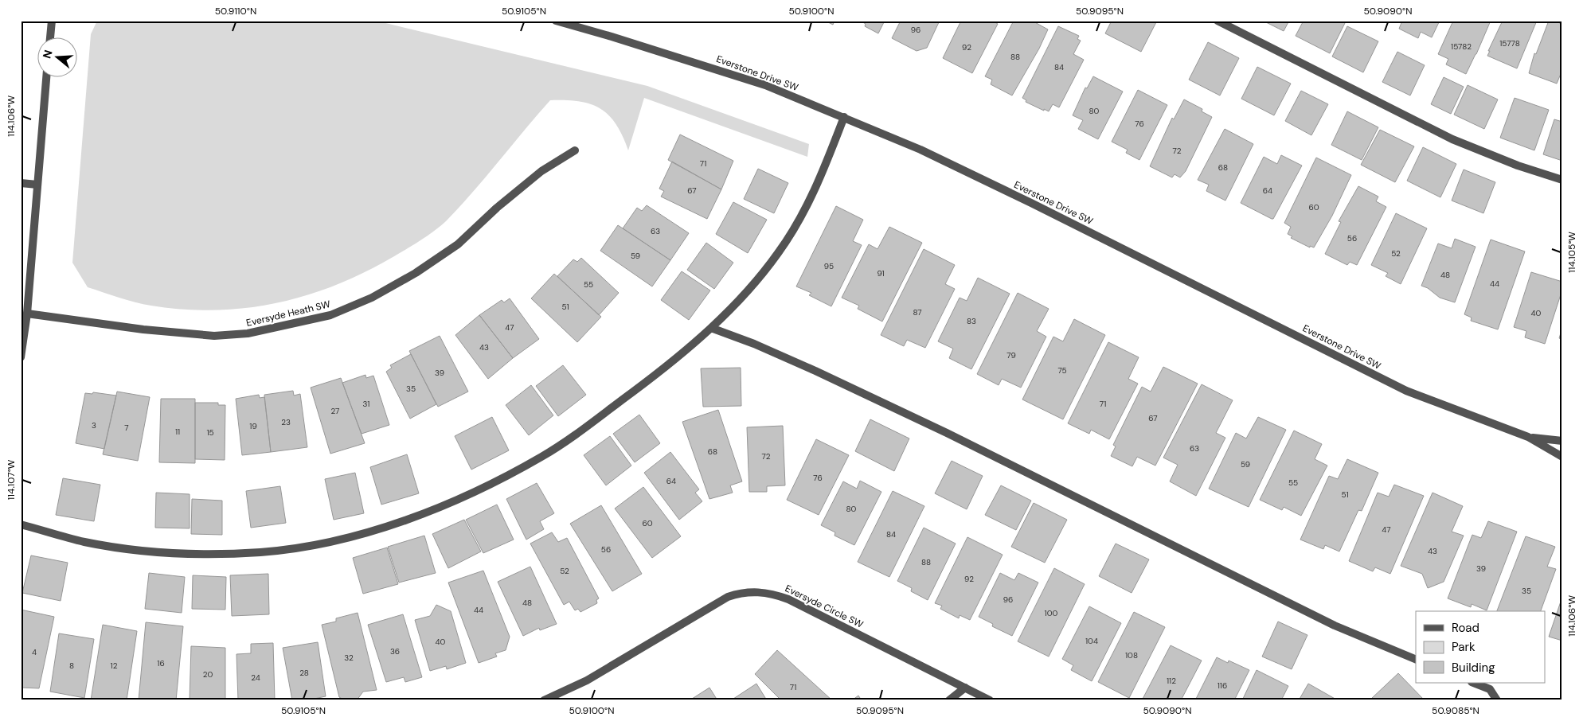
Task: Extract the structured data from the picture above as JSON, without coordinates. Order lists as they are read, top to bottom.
{
  "streets": {
    "street": ["Everstone Drive SW", "Eversyde Heath SW", "Eversyde Circle SW"]
  },
  "house_numbers": [
    "96",
    "15778",
    "15782",
    "92",
    "88",
    "84",
    "80",
    "76",
    "72",
    "71",
    "68",
    "67",
    "64",
    "60",
    "63",
    "56",
    "52",
    "59",
    "95",
    "91",
    "48",
    "44",
    "55",
    "51",
    "87",
    "40",
    "83",
    "47",
    "43",
    "79",
    "75",
    "39",
    "35",
    "31",
    "71",
    "27",
    "67",
    "23",
    "3",
    "19",
    "7",
    "11",
    "15",
    "63",
    "68",
    "72",
    "59",
    "76",
    "64",
    "55",
    "51",
    "80",
    "60",
    "47",
    "84",
    "56",
    "43",
    "88",
    "39",
    "52",
    "92",
    "35",
    "96",
    "48",
    "44",
    "100",
    "104",
    "40",
    "36",
    "4",
    "108",
    "32",
    "16",
    "8",
    "12",
    "28",
    "20",
    "24",
    "112",
    "116",
    "71"
  ],
  "legend": ["Road", "Park", "Building"],
  "north": "left",
  "coordinates": [
    "50.9110°N",
    "50.9105°N",
    "50.9100°N",
    "50.9095°N",
    "50.9090°N",
    "114.106°W",
    "114.105°W",
    "114.107°W",
    "50.9085°N"
  ]
}
